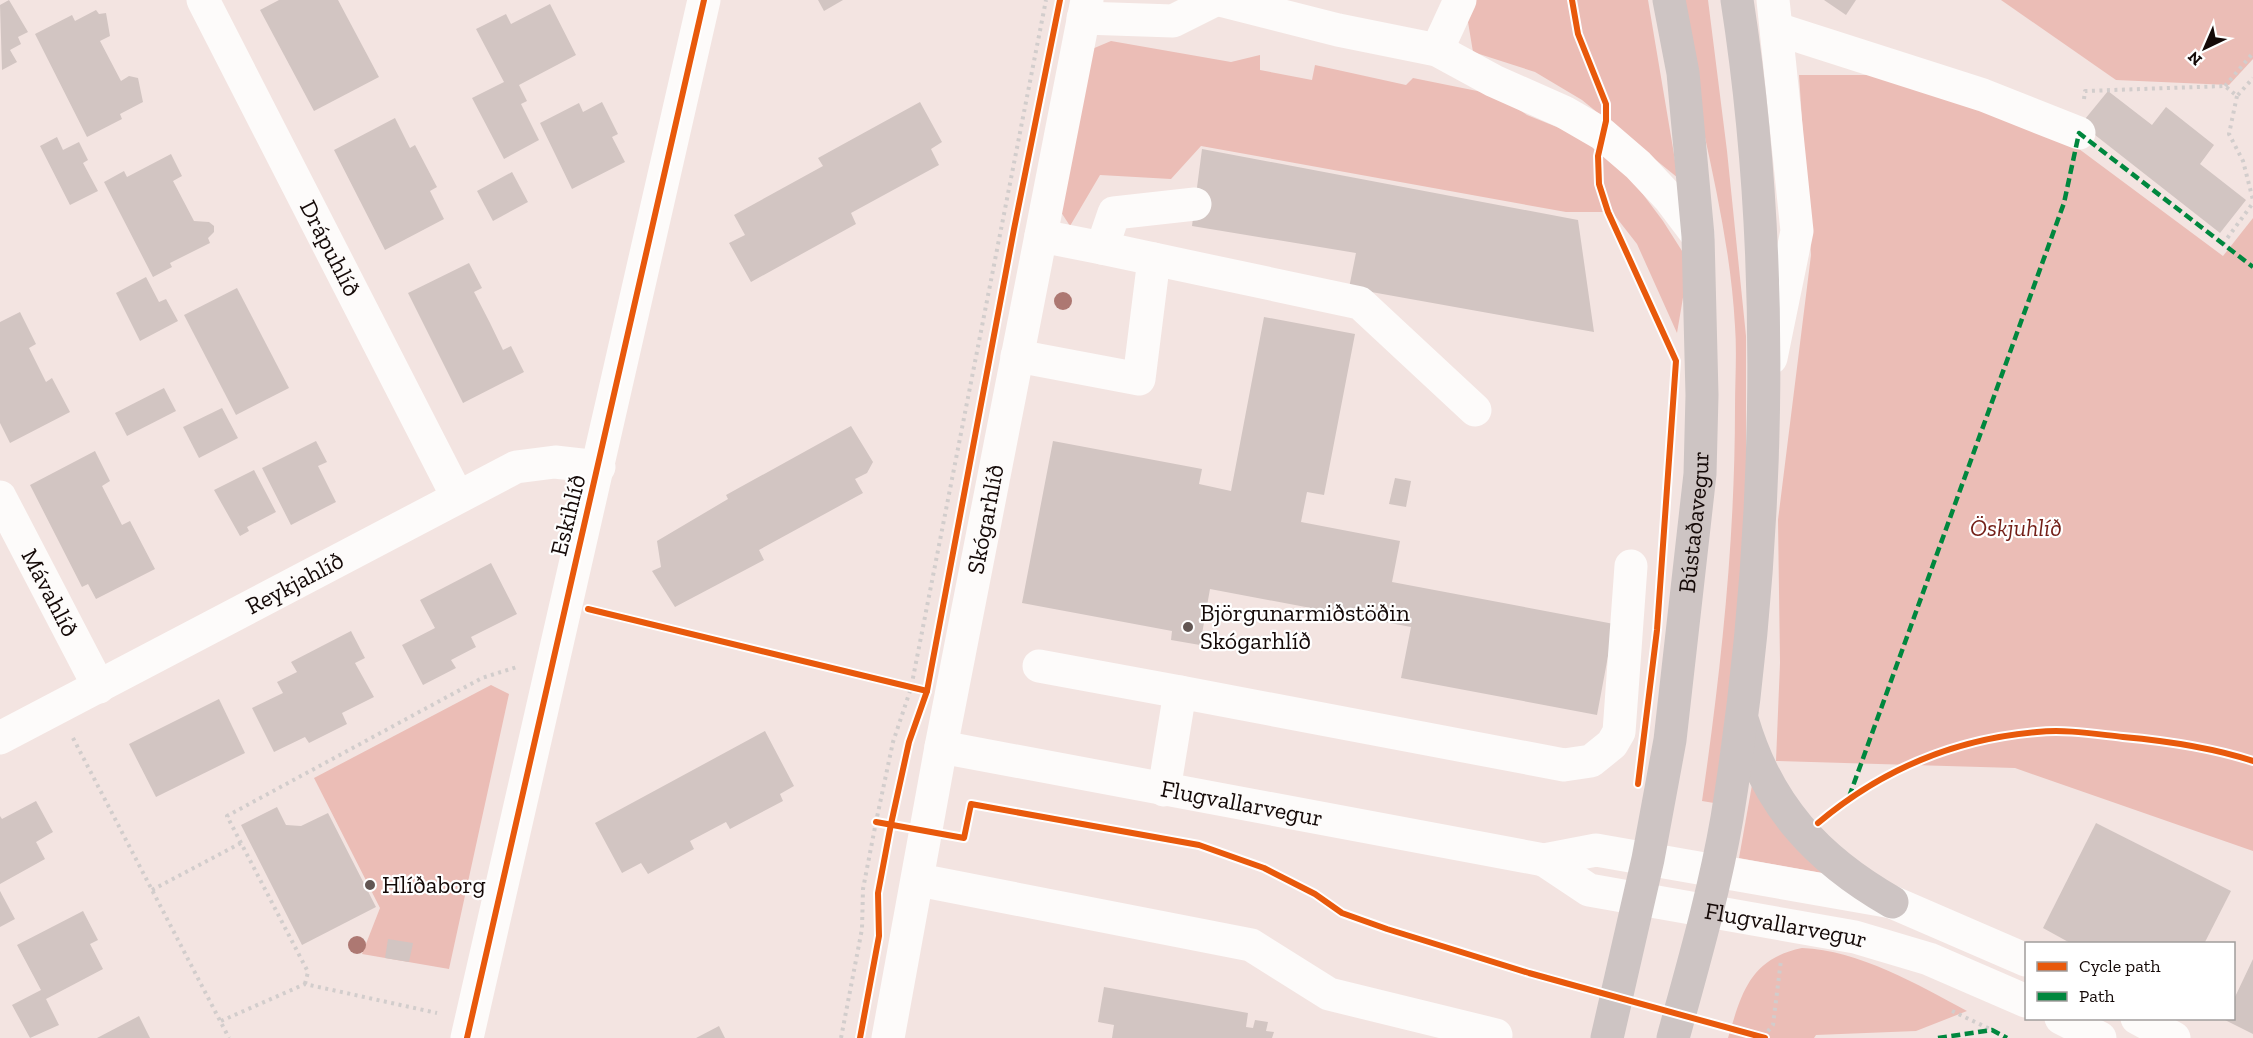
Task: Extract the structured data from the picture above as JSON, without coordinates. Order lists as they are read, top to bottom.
{
  "streets": {
    "main road": ["Bústaðavegur"],
    "street": [
      "Drápuhlíð",
      "Eskihlíð",
      "Skógarhlíð",
      "Reykjahlíð",
      "Mávahlíð",
      "Flugvallarvegur"
    ]
  },
  "crossings": [
    ["Drápuhlíð", "Reykjahlíð"],
    ["Eskihlíð", "Reykjahlíð"],
    ["Skógarhlíð", "Flugvallarvegur"],
    ["Bústaðavegur", "Flugvallarvegur"],
    ["Reykjahlíð", "Mávahlíð"]
  ],
  "parks": ["Öskjuhlíð"],
  "places": ["Björgunarmiðstöðin Skógarhlíð", "Hlíðaborg"],
  "legend": ["Cycle path", "Path"],
  "north": "bottom left"
}
